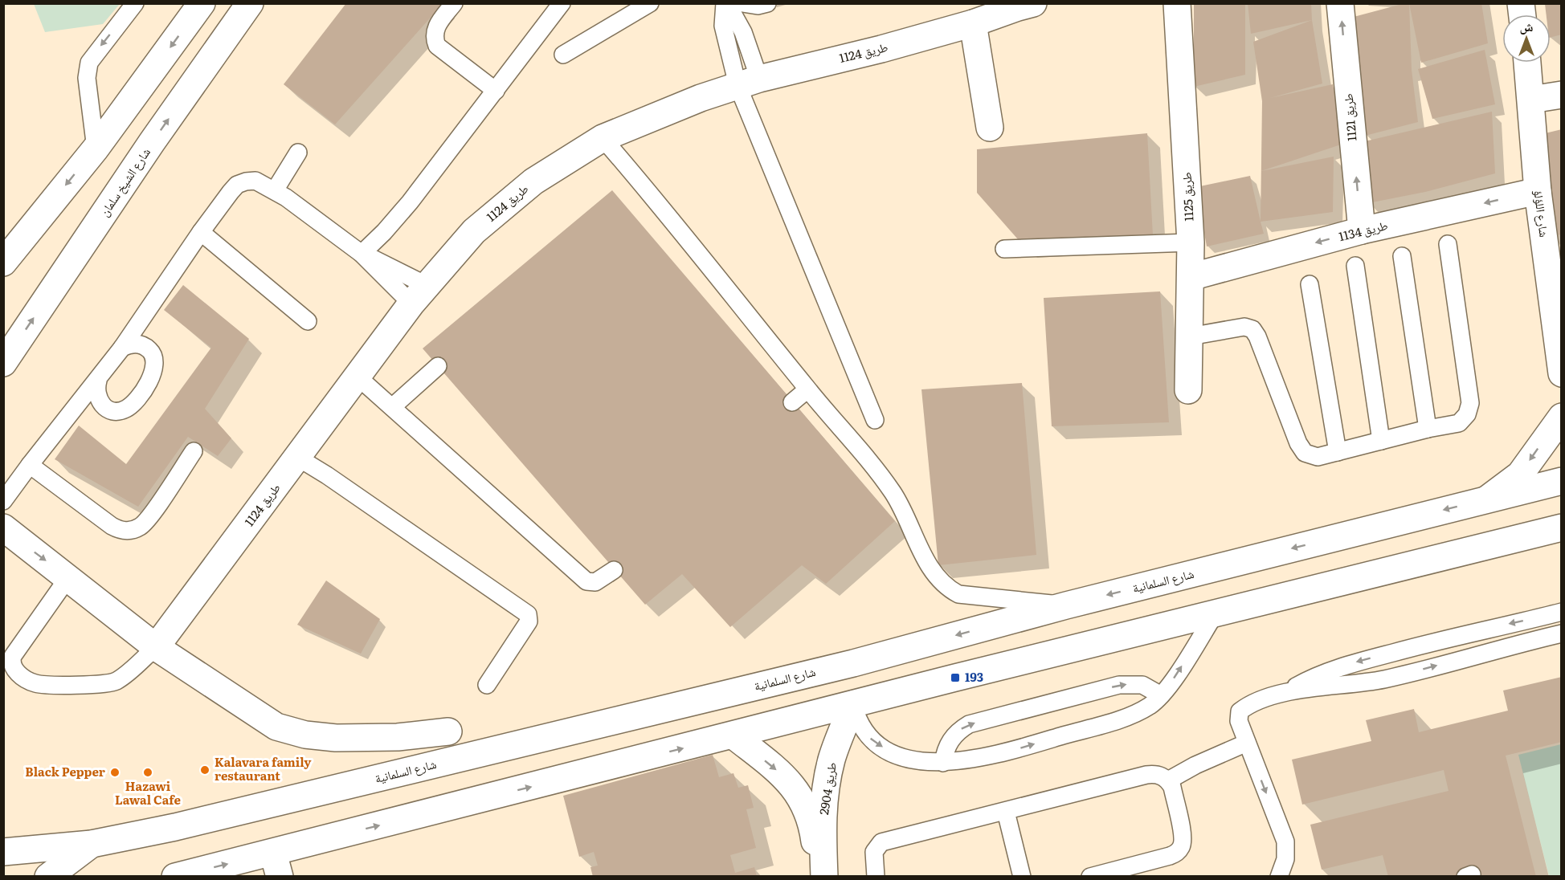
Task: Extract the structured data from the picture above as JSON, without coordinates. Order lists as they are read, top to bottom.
{
  "streets": {
    "main road": [
      "طريق 1124",
      "طريق 1121",
      "شارع الشيخ سلمان",
      "طريق 1125",
      "شارع اللؤلؤ",
      "طريق 1134",
      "شارع السلمانية",
      "طريق 2904"
    ]
  },
  "crossings": [
    ["طريق 1121", "طريق 1134"],
    ["طريق 1125", "طريق 1134"],
    ["شارع اللؤلؤ", "طريق 1134"]
  ],
  "one_way": ["طريق 1121", "طريق 1134", "طريق 2904"],
  "places": {
    "transit": ["193"],
    "other": ["Kalavara family restaurant", "Black Pepper", "Hazawi Lawal Cafe"]
  },
  "north": "top"
}
